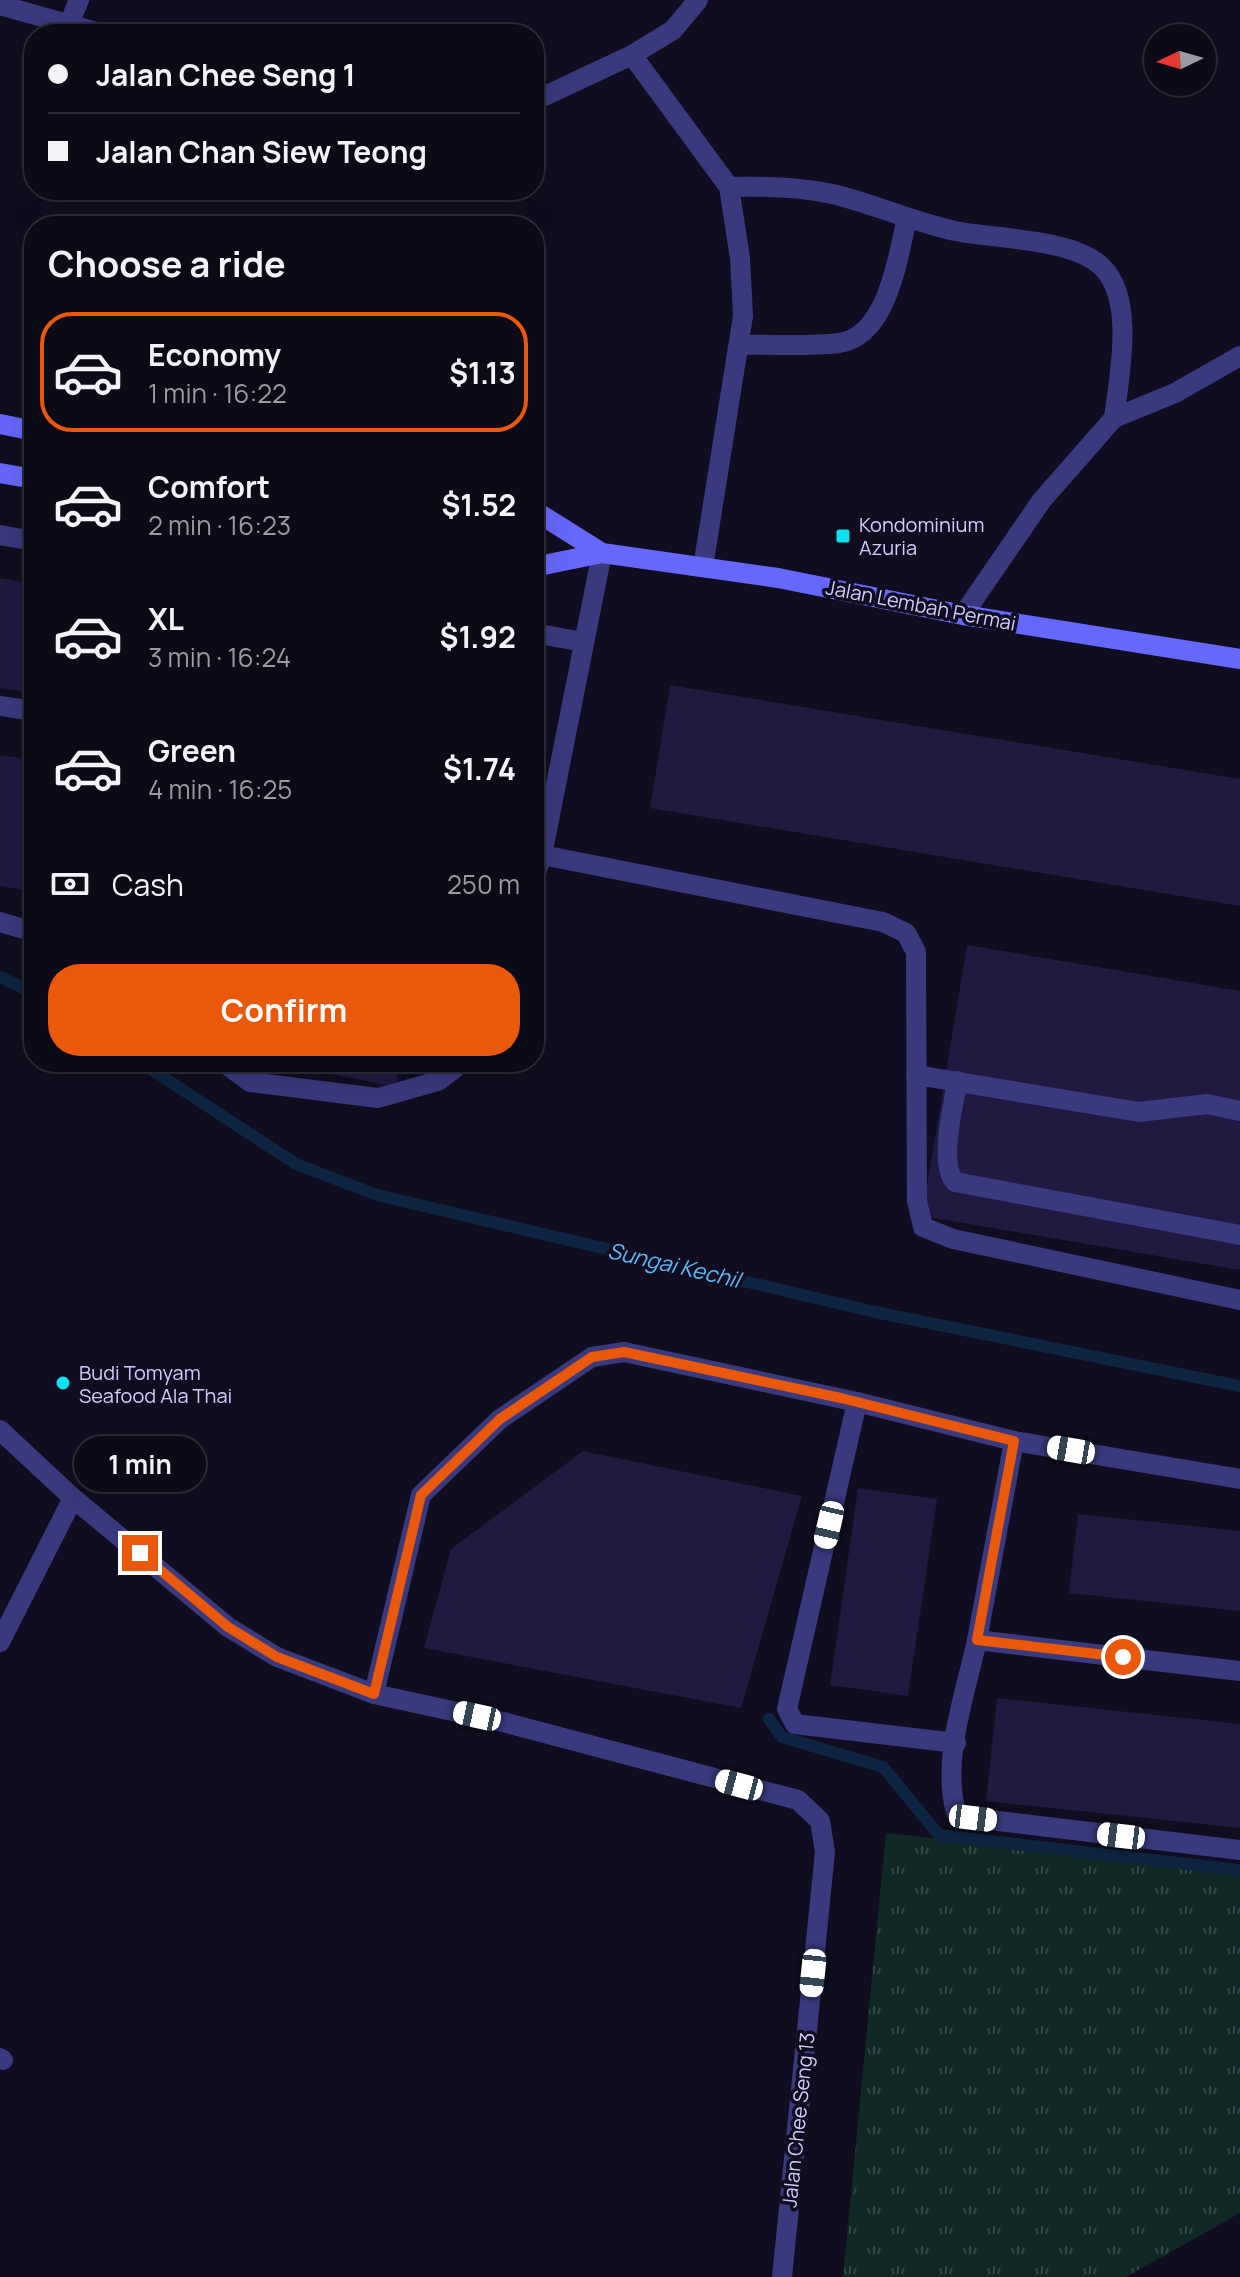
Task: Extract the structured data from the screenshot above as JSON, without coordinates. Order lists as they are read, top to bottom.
{
  "streets": {
    "main road": ["Jalan Lembah Permai"],
    "street": ["Jalan Chee Seng 13"]
  },
  "water": ["Sungai Kechil"],
  "places": {
    "transit": ["Kondominium Azuria"],
    "other": ["Budi Tomyam Seafood Ala Thai"]
  },
  "north": "left",
  "page": {
    "banner": ["Jalan Chee Seng 1", "Jalan Chan Siew Teong"],
    "heading": "Choose a ride",
    "list": [
      {
        "name": "Economy",
        "note": "1 min · 16:22",
        "value": "$1.13"
      },
      {
        "name": "Comfort",
        "note": "2 min · 16:23",
        "value": "$1.52"
      },
      {
        "name": "XL",
        "note": "3 min · 16:24",
        "value": "$1.92"
      },
      {
        "name": "Green",
        "note": "4 min · 16:25",
        "value": "$1.74"
      }
    ],
    "pay": ["Cash", "250 m"],
    "buttons": "Confirm",
    "bubble": "1 min"
  }
}
